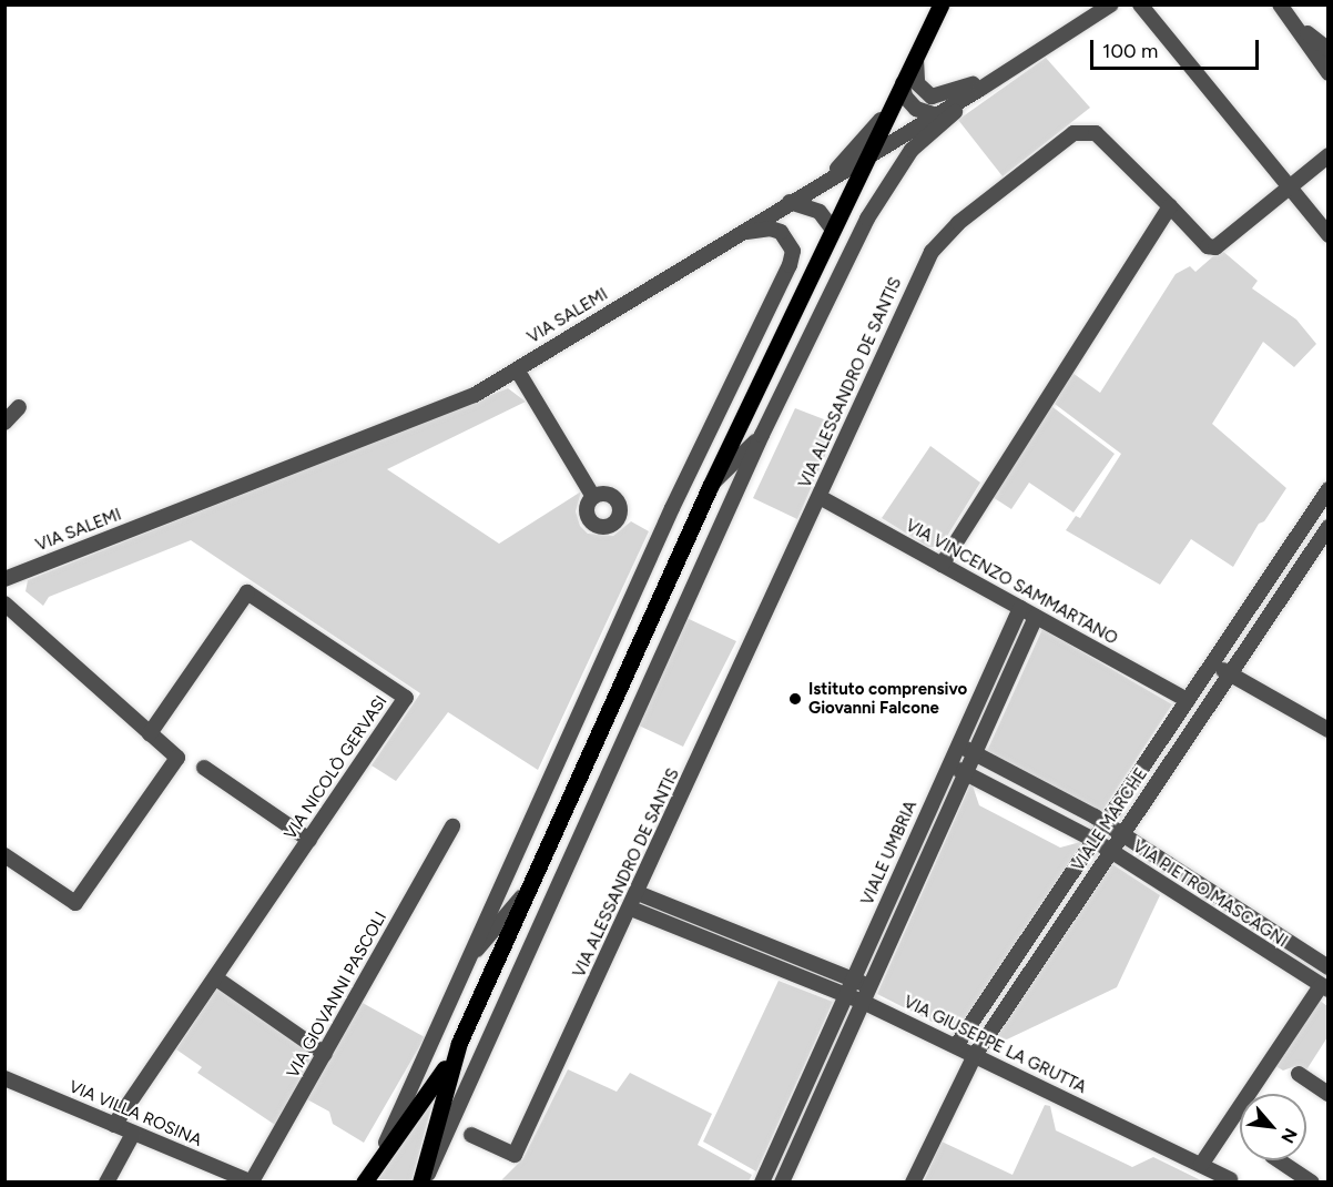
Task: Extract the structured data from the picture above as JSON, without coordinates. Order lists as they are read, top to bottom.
{
  "streets": {
    "street": [
      "VIA SALEMI",
      "VIA ALESSANDRO DE SANTIS",
      "VIA VINCENZO SAMMARTANO",
      "VIA NICOLÒ GERVASI",
      "VIALE MARCHE",
      "VIALE UMBRIA",
      "VIA PIETRO MASCAGNI",
      "VIA GIOVANNI PASCOLI",
      "VIA GIUSEPPE LA GRUTTA",
      "VIA VILLA ROSINA"
    ]
  },
  "crossings": [
    ["VIA ALESSANDRO DE SANTIS", "VIA VINCENZO SAMMARTANO"],
    ["VIA ALESSANDRO DE SANTIS", "VIA GIUSEPPE LA GRUTTA"],
    ["VIA VINCENZO SAMMARTANO", "VIALE MARCHE"],
    ["VIA VINCENZO SAMMARTANO", "VIALE UMBRIA"],
    ["VIA NICOLÒ GERVASI", "VIA VILLA ROSINA"],
    ["VIALE MARCHE", "VIA PIETRO MASCAGNI"],
    ["VIALE MARCHE", "VIA GIUSEPPE LA GRUTTA"],
    ["VIALE UMBRIA", "VIA PIETRO MASCAGNI"],
    ["VIALE UMBRIA", "VIA GIUSEPPE LA GRUTTA"],
    ["VIA GIOVANNI PASCOLI", "VIA VILLA ROSINA"]
  ],
  "places": ["Istituto comprensivo Giovanni Falcone"],
  "scale_bar": "100 m",
  "north": "bottom right"
}
